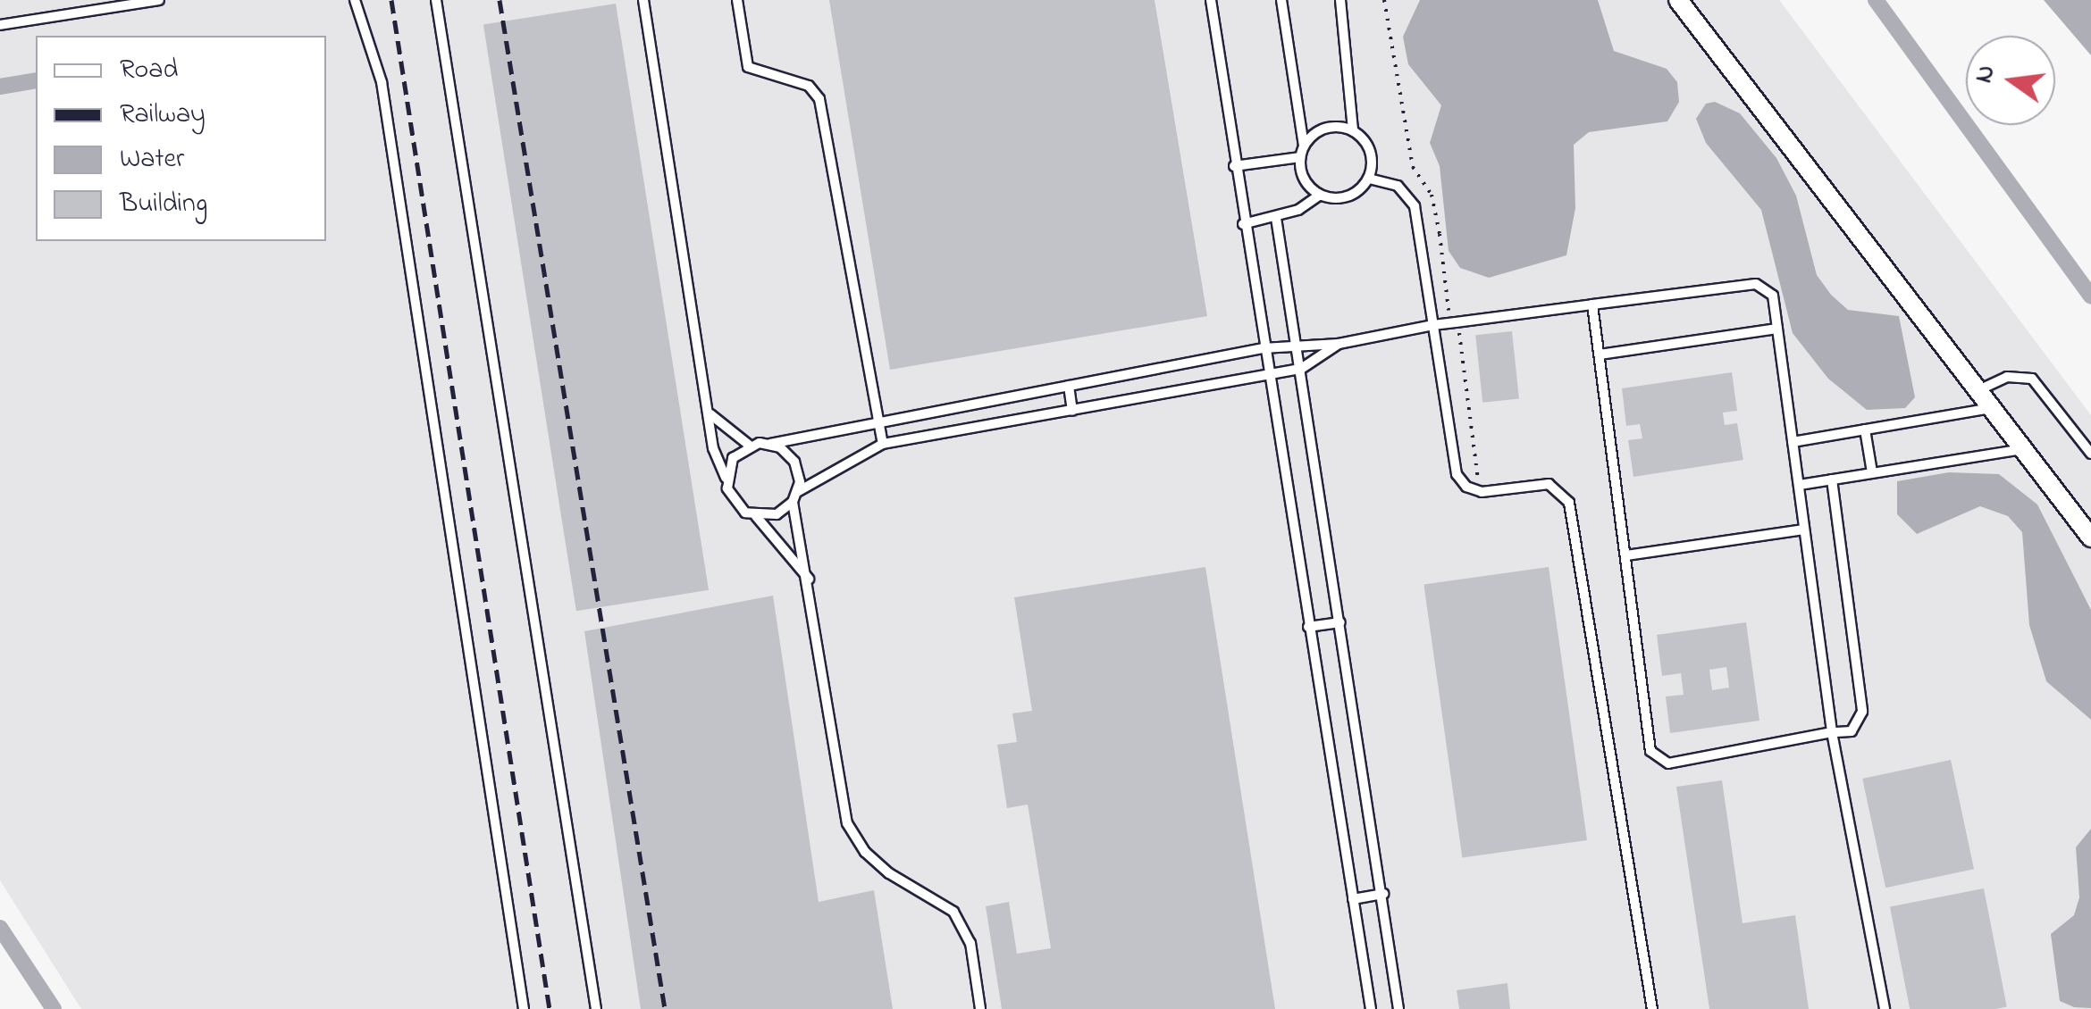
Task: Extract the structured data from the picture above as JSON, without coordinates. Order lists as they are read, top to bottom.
{
  "legend": [
    "Road",
    "Railway",
    "Water",
    "Building"
  ],
  "north": "left"
}
